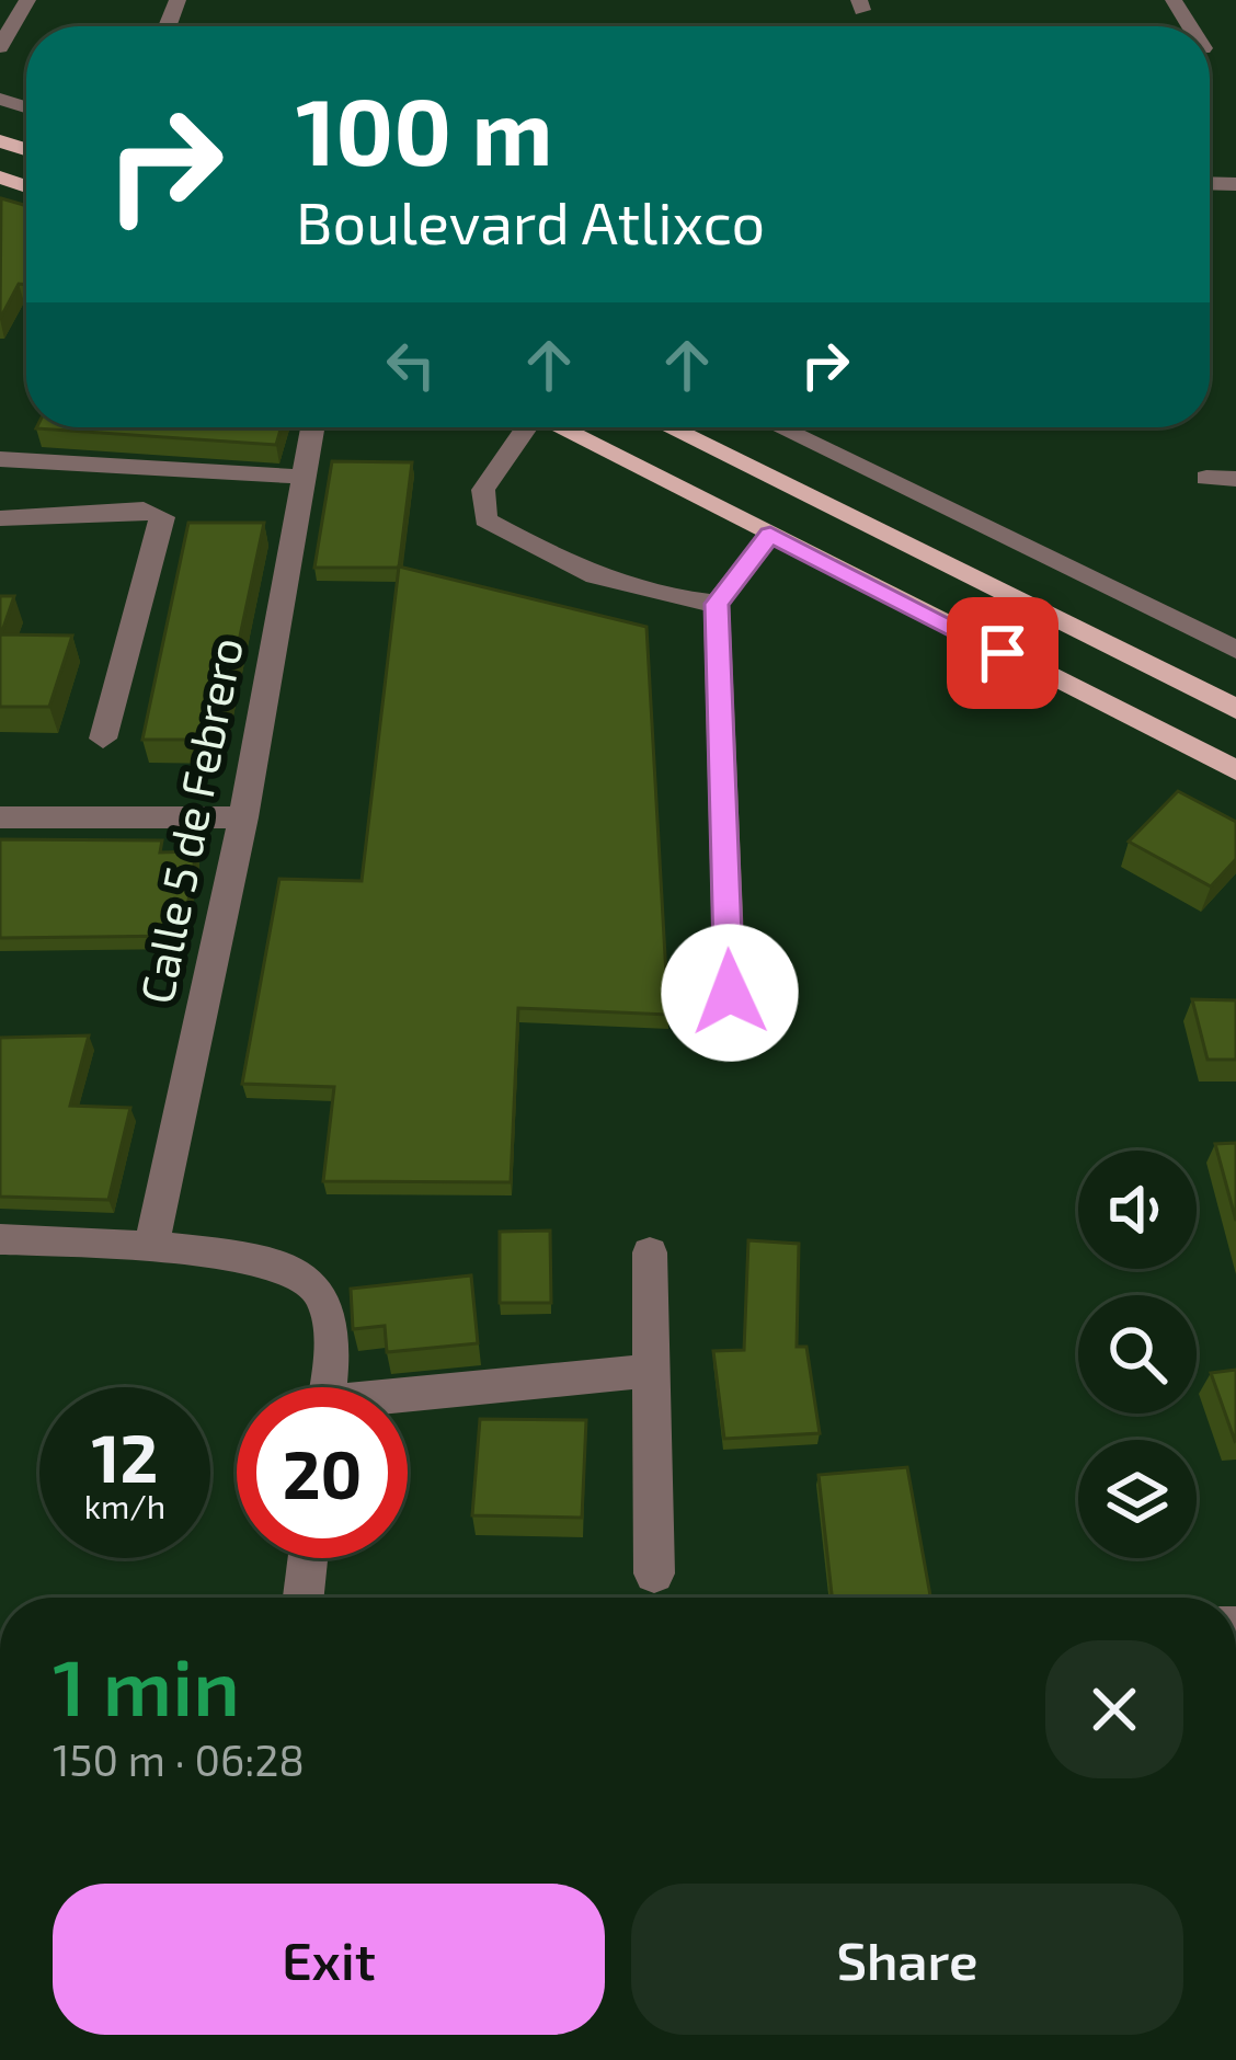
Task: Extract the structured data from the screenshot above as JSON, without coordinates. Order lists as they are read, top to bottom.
{
  "streets": {
    "street": ["Calle 5 de Febrero"]
  },
  "page": {
    "turn": ["100 m", "Boulevard Atlixco"],
    "speed": "12 km/h",
    "limit": "20",
    "heading": ["1 min", "150 m · 06:28"],
    "buttons": ["Exit", "Share"]
  }
}
